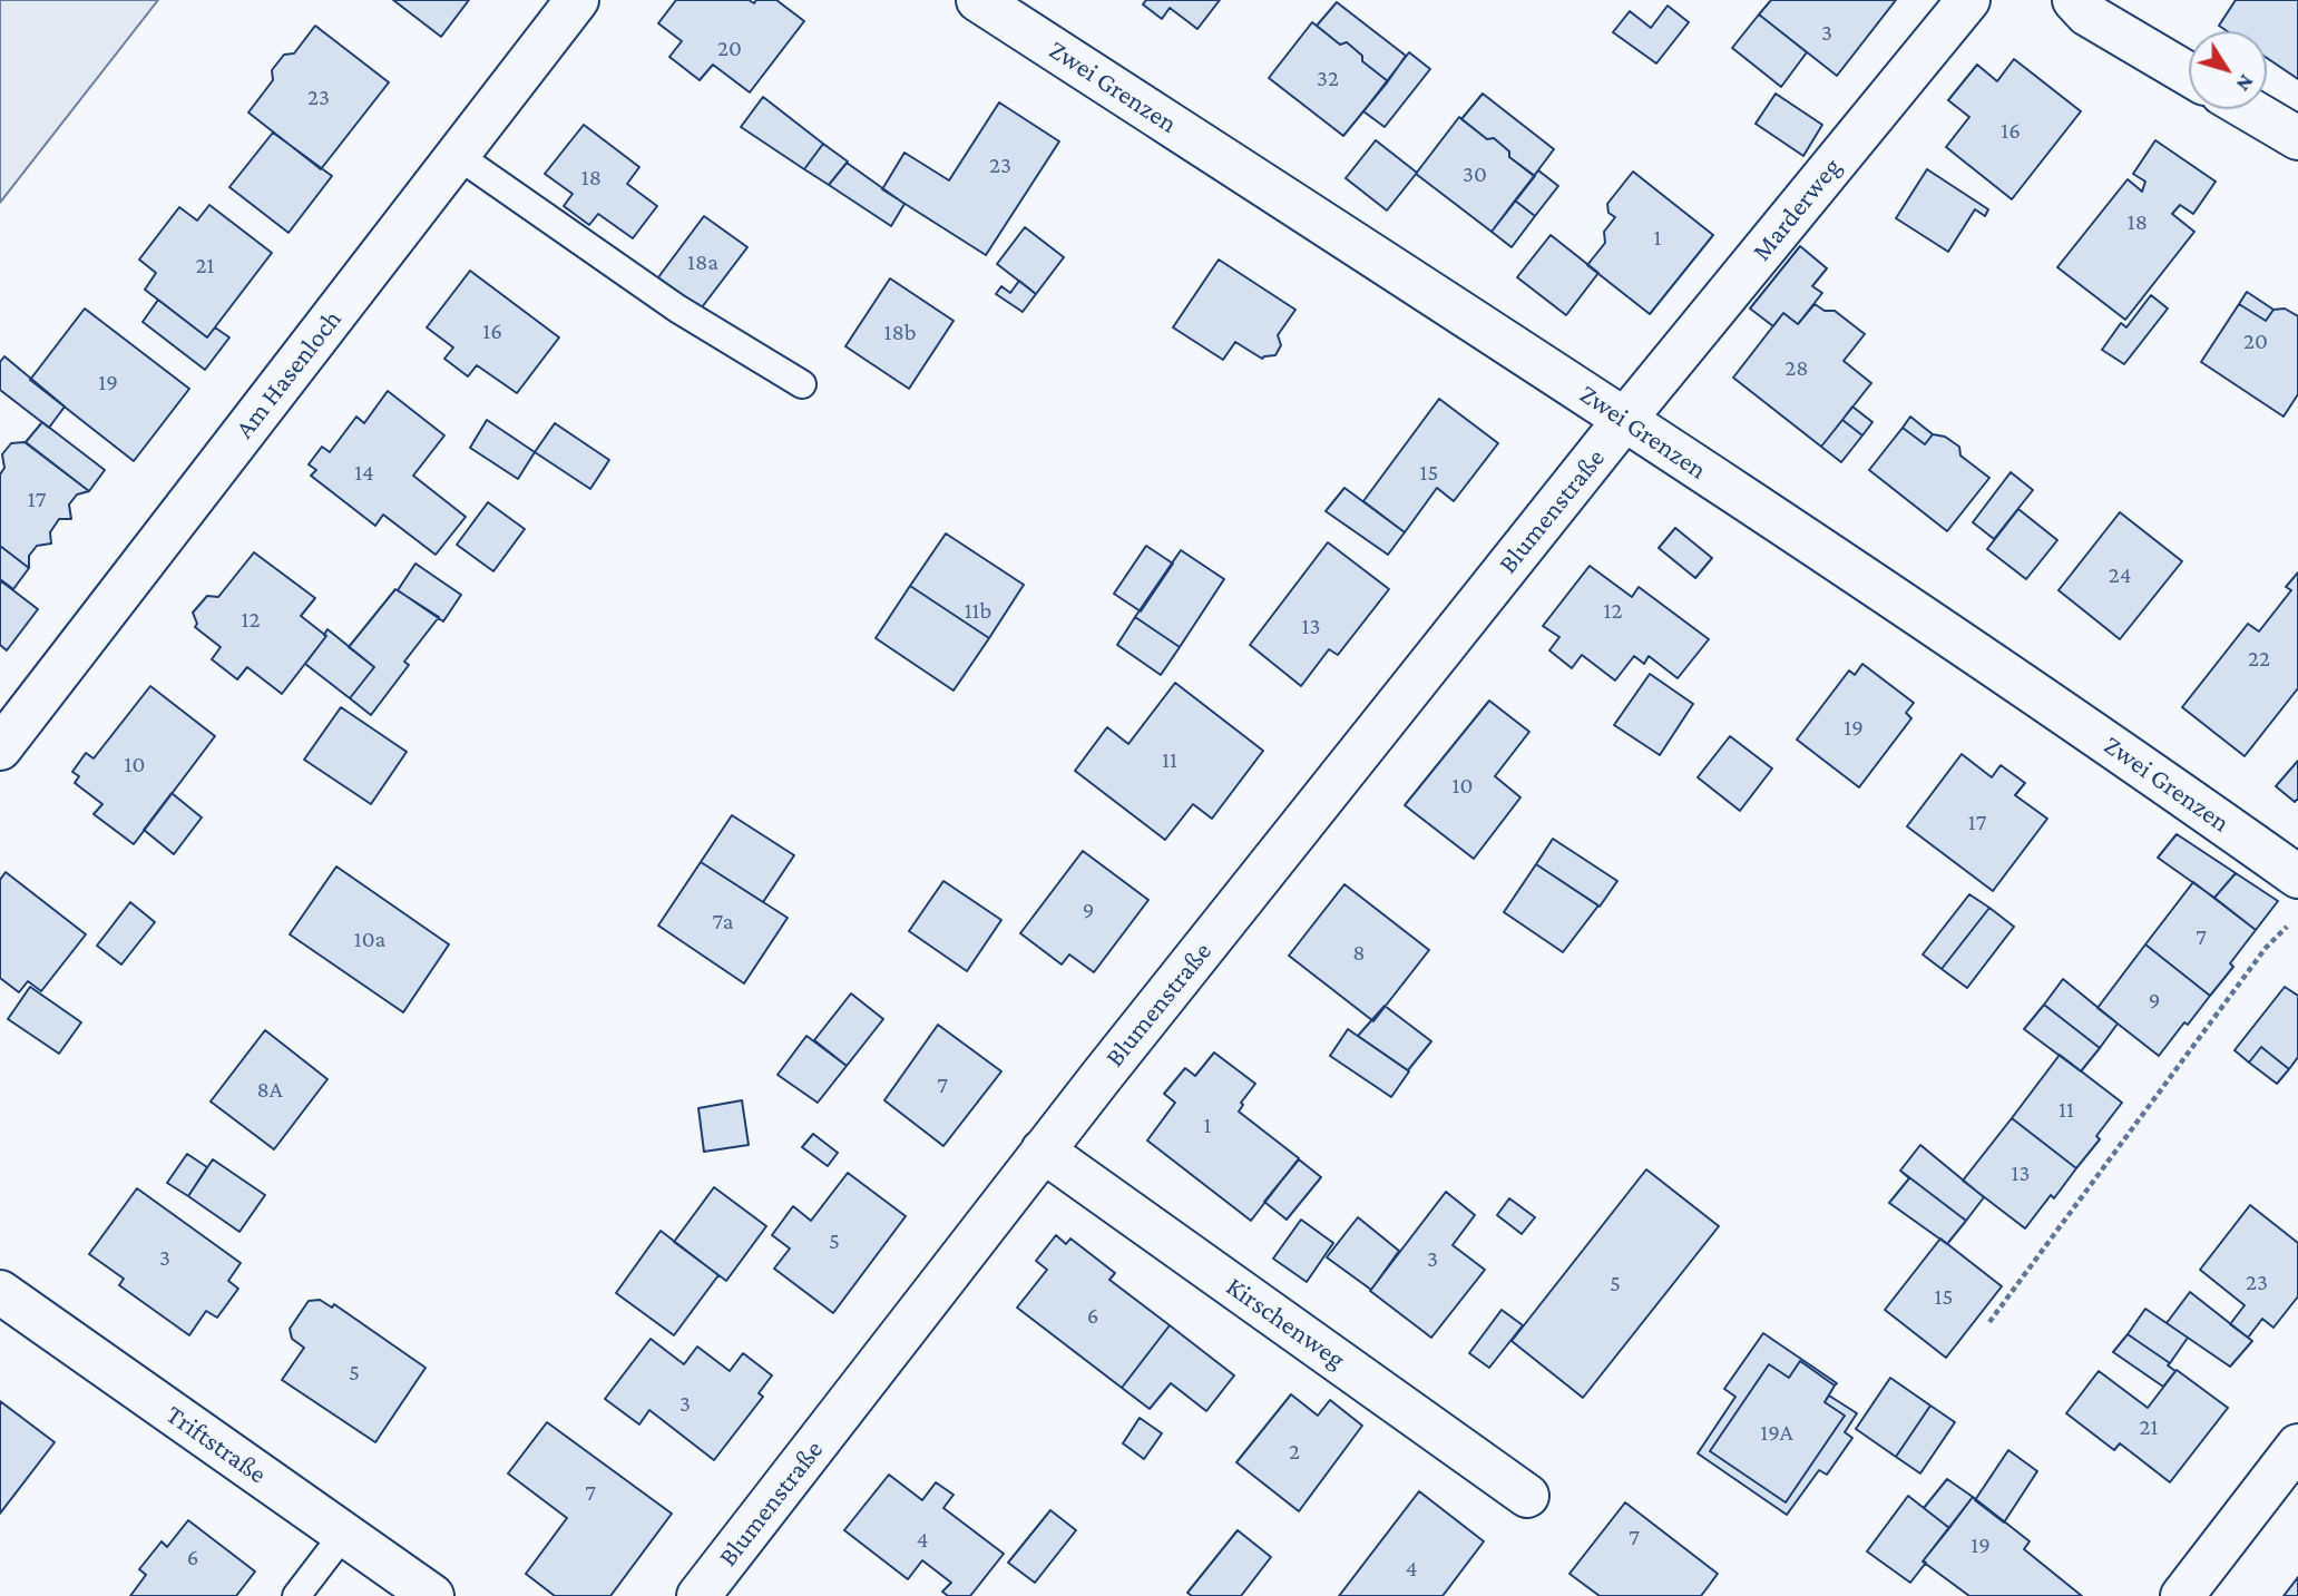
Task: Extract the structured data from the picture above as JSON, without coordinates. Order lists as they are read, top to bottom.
{
  "streets": {
    "street": [
      "Zwei Grenzen",
      "Marderweg",
      "Am Hasenloch",
      "Blumenstraße",
      "Kirschenweg",
      "Triftstraße"
    ]
  },
  "crossings": [
    ["Zwei Grenzen", "Marderweg"],
    ["Zwei Grenzen", "Blumenstraße"],
    ["Marderweg", "Blumenstraße"],
    ["Blumenstraße", "Kirschenweg"]
  ],
  "house_numbers": [
    "3",
    "20",
    "32",
    "23",
    "16",
    "23",
    "30",
    "18",
    "18",
    "1",
    "18a",
    "21",
    "16",
    "18b",
    "20",
    "28",
    "19",
    "14",
    "15",
    "17",
    "24",
    "11b",
    "12",
    "12",
    "13",
    "22",
    "19",
    "11",
    "10",
    "10",
    "17",
    "9",
    "7a",
    "7",
    "10a",
    "8",
    "9",
    "7",
    "8A",
    "11",
    "1",
    "13",
    "5",
    "3",
    "3",
    "23",
    "5",
    "15",
    "6",
    "5",
    "3",
    "21",
    "19A",
    "2",
    "7",
    "7",
    "4",
    "19",
    "6",
    "4"
  ],
  "north": "bottom right"
}
